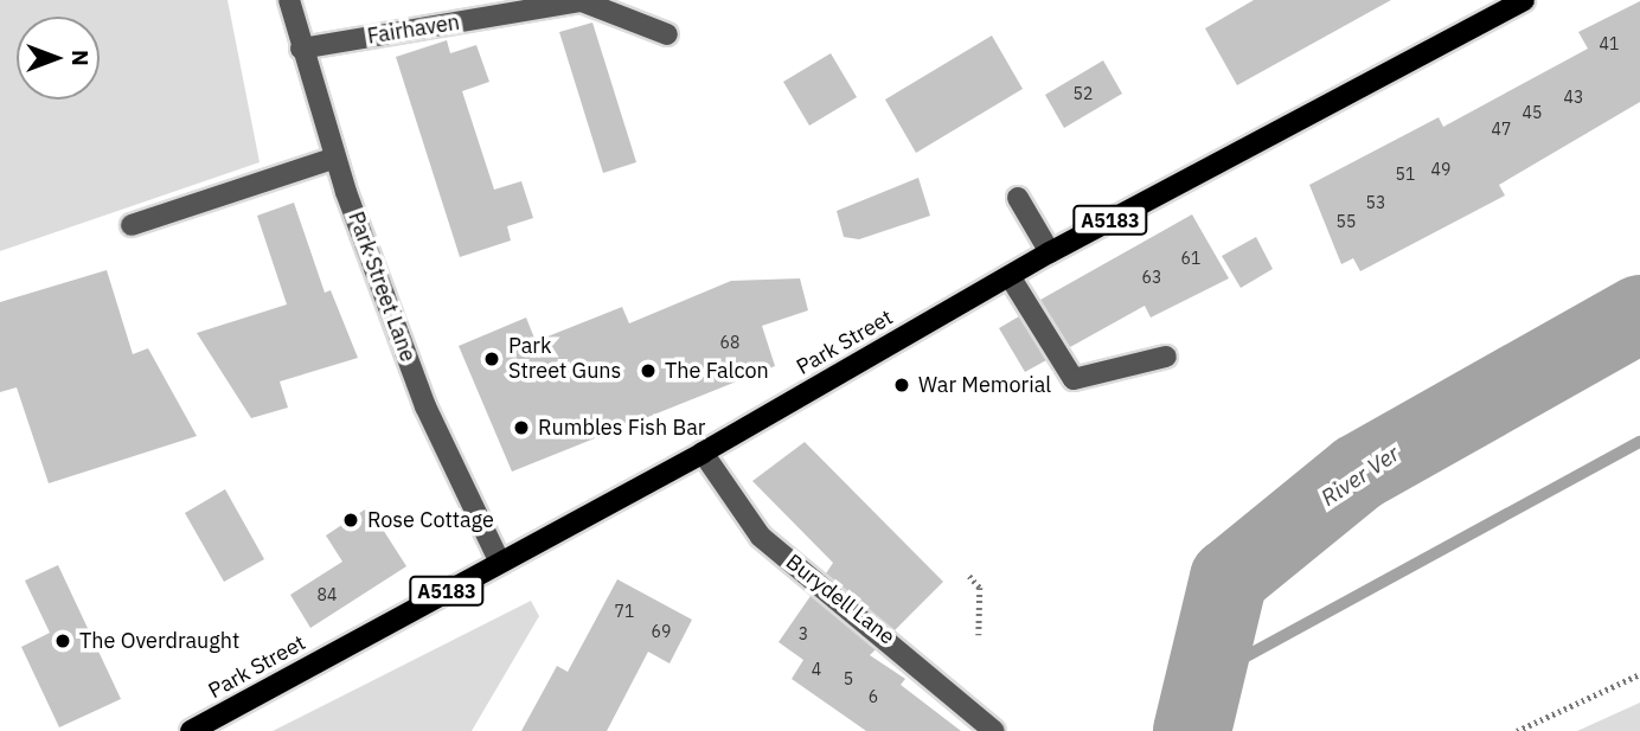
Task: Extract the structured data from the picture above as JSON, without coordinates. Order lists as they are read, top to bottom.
{
  "streets": {
    "main road": ["A5183", "Park Street"],
    "street": ["Fairhaven", "Park Street Lane", "Burydell Lane"]
  },
  "crossings": [
    ["Fairhaven", "Park Street Lane"],
    ["Park Street Lane", "Park Street"],
    ["Park Street", "Burydell Lane"]
  ],
  "water": ["River Ver"],
  "places": [
    "Park Street Guns",
    "The Falcon",
    "War Memorial",
    "Rumbles Fish Bar",
    "Rose Cottage",
    "The Overdraught"
  ],
  "house_numbers": [
    "41",
    "52",
    "43",
    "45",
    "47",
    "49",
    "51",
    "53",
    "55",
    "61",
    "63",
    "68",
    "84",
    "71",
    "69",
    "3",
    "4",
    "5",
    "6"
  ],
  "north": "right"
}
